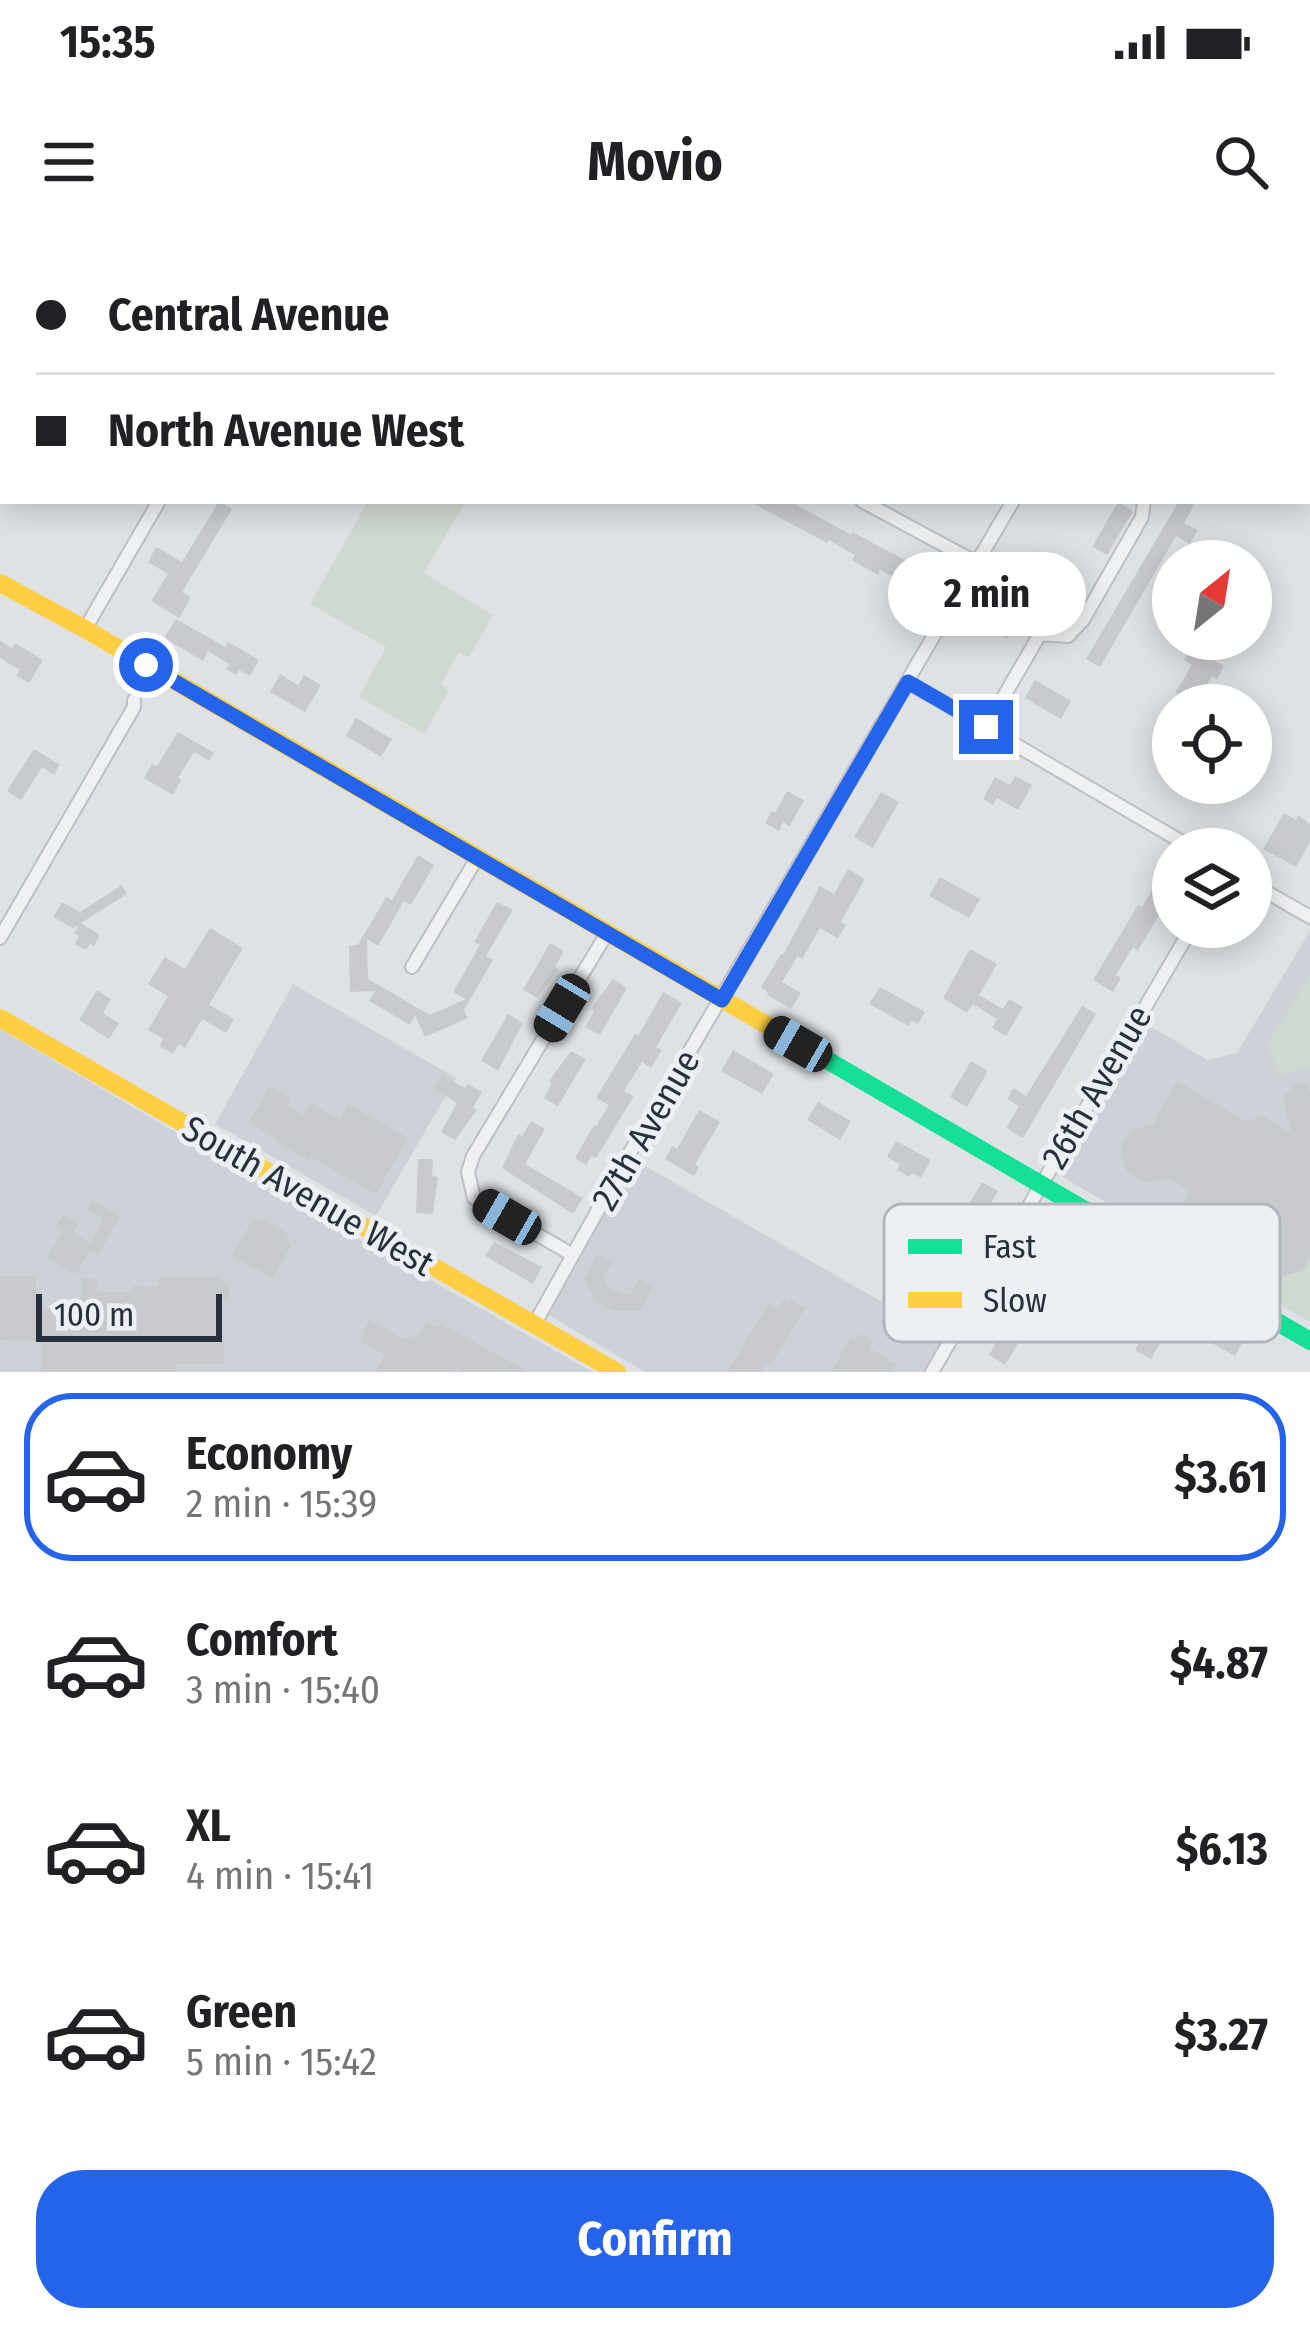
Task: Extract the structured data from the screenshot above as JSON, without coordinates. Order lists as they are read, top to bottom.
{
  "streets": {
    "street": ["26th Avenue", "27th Avenue", "South Avenue West"]
  },
  "crossings": [
    ["27th Avenue", "South Avenue West"]
  ],
  "legend": ["Fast", "Slow"],
  "scale_bar": "100 m",
  "north": "top right",
  "page": {
    "status": "15:35",
    "header": "Movio",
    "banner": ["Central Avenue", "North Avenue West"],
    "bubble": "2 min",
    "scale": "100 m",
    "list": [
      {
        "name": "Economy",
        "note": "2 min · 15:39",
        "value": "$3.61"
      },
      {
        "name": "Comfort",
        "note": "3 min · 15:40",
        "value": "$4.87"
      },
      {
        "name": "XL",
        "note": "4 min · 15:41",
        "value": "$6.13"
      },
      {
        "name": "Green",
        "note": "5 min · 15:42",
        "value": "$3.27"
      }
    ],
    "buttons": "Confirm"
  }
}
